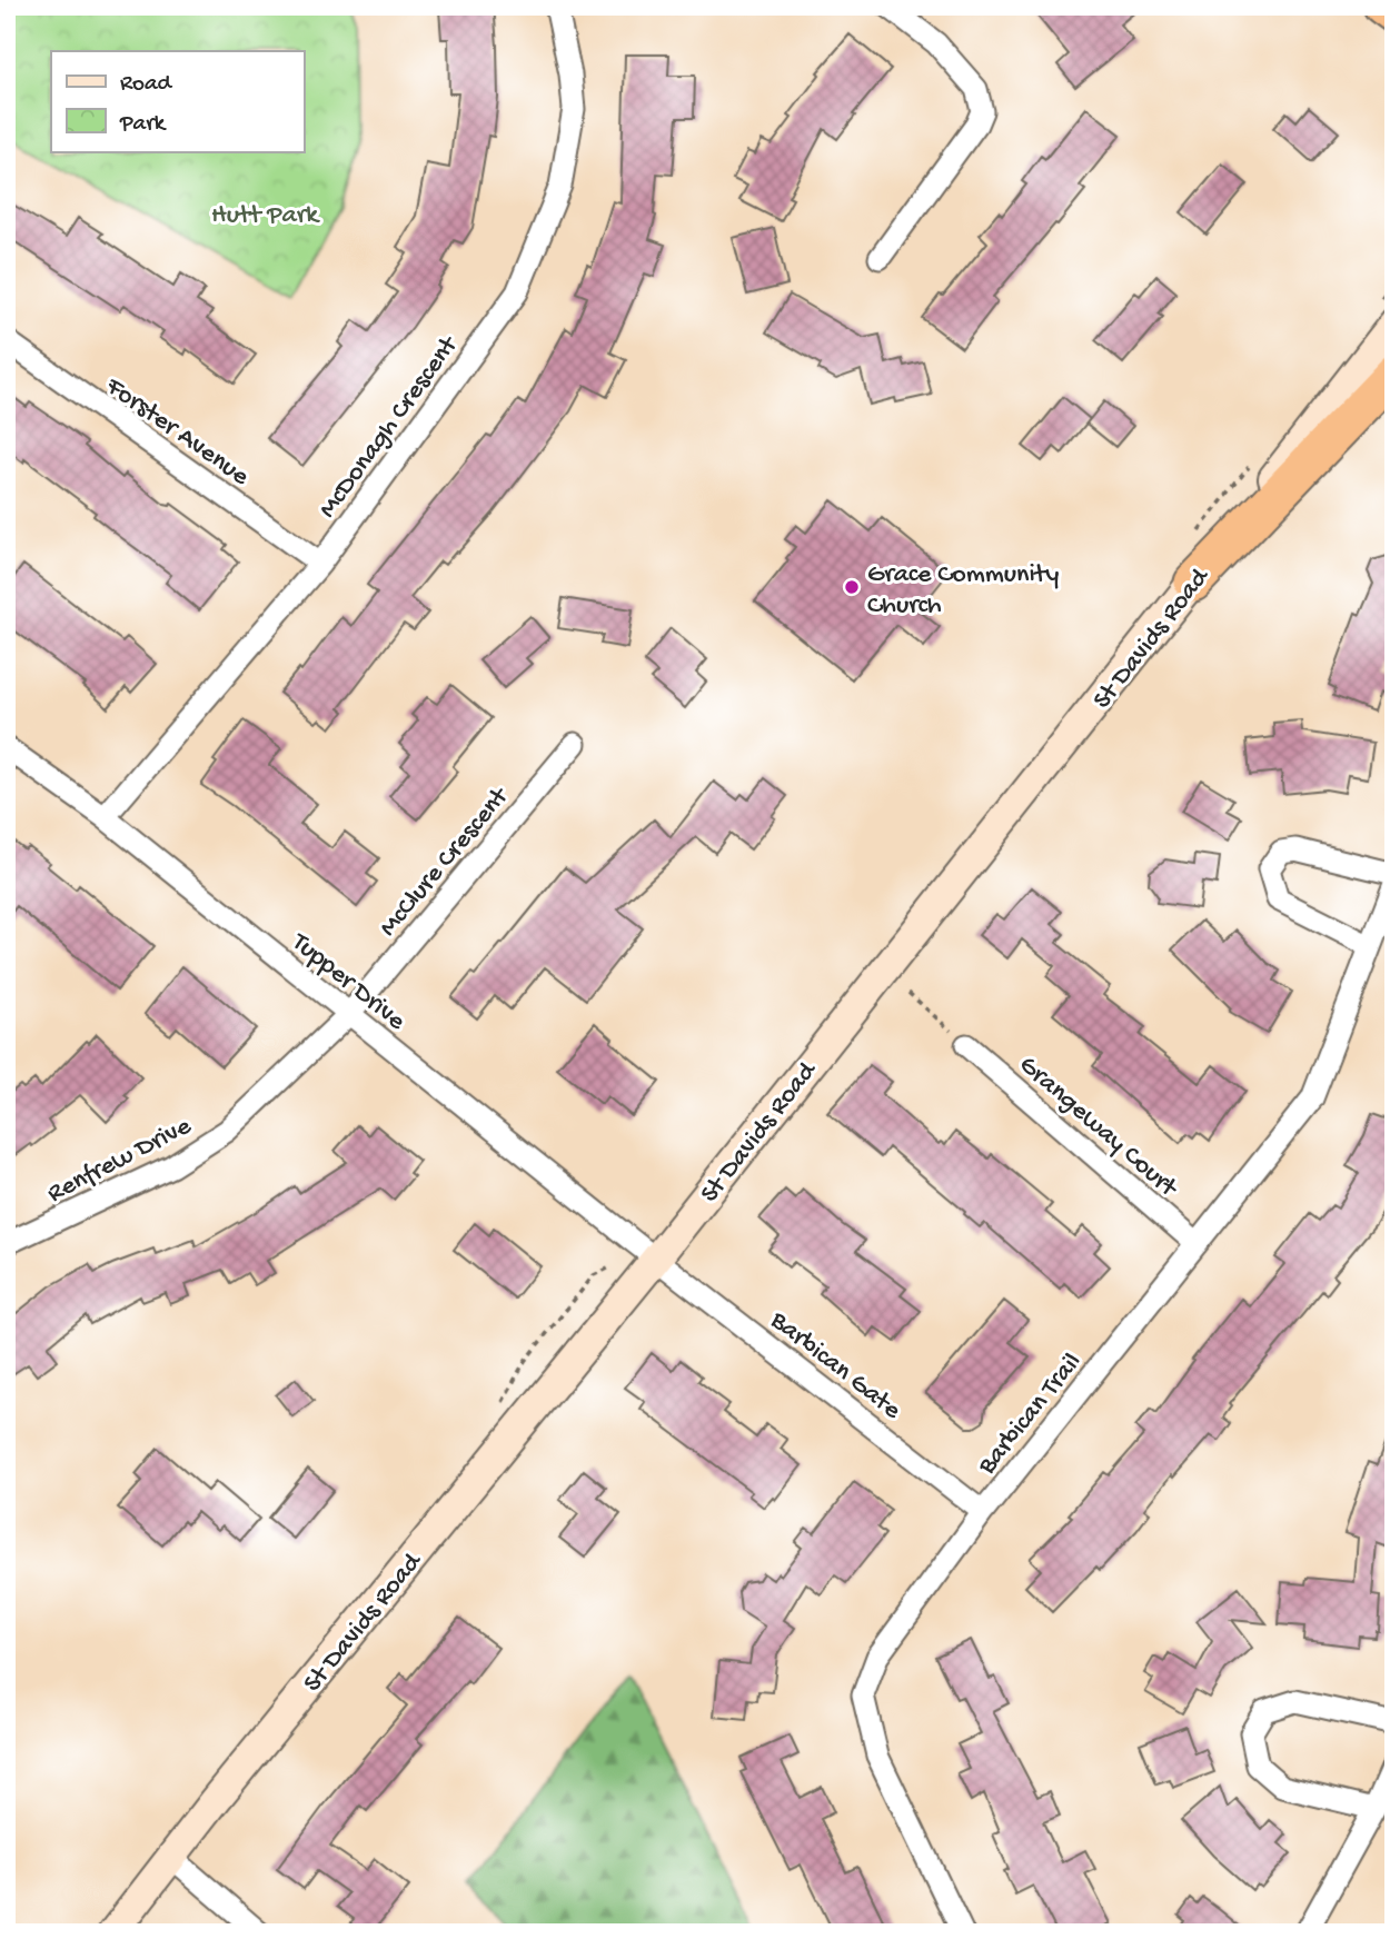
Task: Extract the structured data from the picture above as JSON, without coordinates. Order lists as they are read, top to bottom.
{
  "streets": {
    "main road": ["St Davids Road"],
    "street": [
      "McDonagh Crescent",
      "Forster Avenue",
      "McClure Crescent",
      "Tupper Drive",
      "Grangeway Court",
      "Renfrew Drive",
      "Barbican Gate",
      "Barbican Trail"
    ]
  },
  "crossings": [
    ["McDonagh Crescent", "Forster Avenue"],
    ["McDonagh Crescent", "Tupper Drive"],
    ["St Davids Road", "Tupper Drive"],
    ["St Davids Road", "Barbican Gate"],
    ["McClure Crescent", "Tupper Drive"],
    ["McClure Crescent", "Renfrew Drive"],
    ["Tupper Drive", "Renfrew Drive"],
    ["Tupper Drive", "Barbican Gate"],
    ["Grangeway Court", "Barbican Trail"],
    ["Barbican Gate", "Barbican Trail"]
  ],
  "parks": ["Hutt Park"],
  "places": ["Grace Community Church"],
  "legend": ["Road", "Park"]
}
